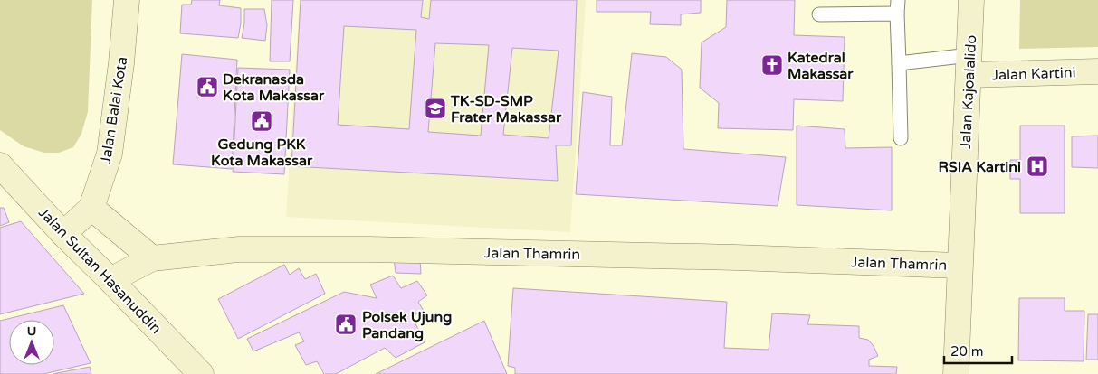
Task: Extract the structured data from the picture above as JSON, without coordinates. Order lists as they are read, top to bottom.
{
  "streets": {
    "street": [
      "Jalan Kartini",
      "Jalan Kajoalalido",
      "Jalan Balai Kota",
      "Jalan Thamrin",
      "Jalan Sultan Hasanuddin"
    ]
  },
  "crossings": [
    ["Jalan Kartini", "Jalan Kajoalalido"],
    ["Jalan Kajoalalido", "Jalan Thamrin"],
    ["Jalan Balai Kota", "Jalan Sultan Hasanuddin"],
    ["Jalan Thamrin", "Jalan Sultan Hasanuddin"]
  ],
  "places": {
    "church": ["Katedral Makassar"],
    "public building": ["Dekranasda Kota Makassar", "Gedung PKK Kota Makassar", "Polsek Ujung Pandang"],
    "school or university": ["TK-SD-SMP Frater Makassar"],
    "hospital": ["RSIA Kartini"]
  },
  "scale_bar": "20 m",
  "north": "top"
}
